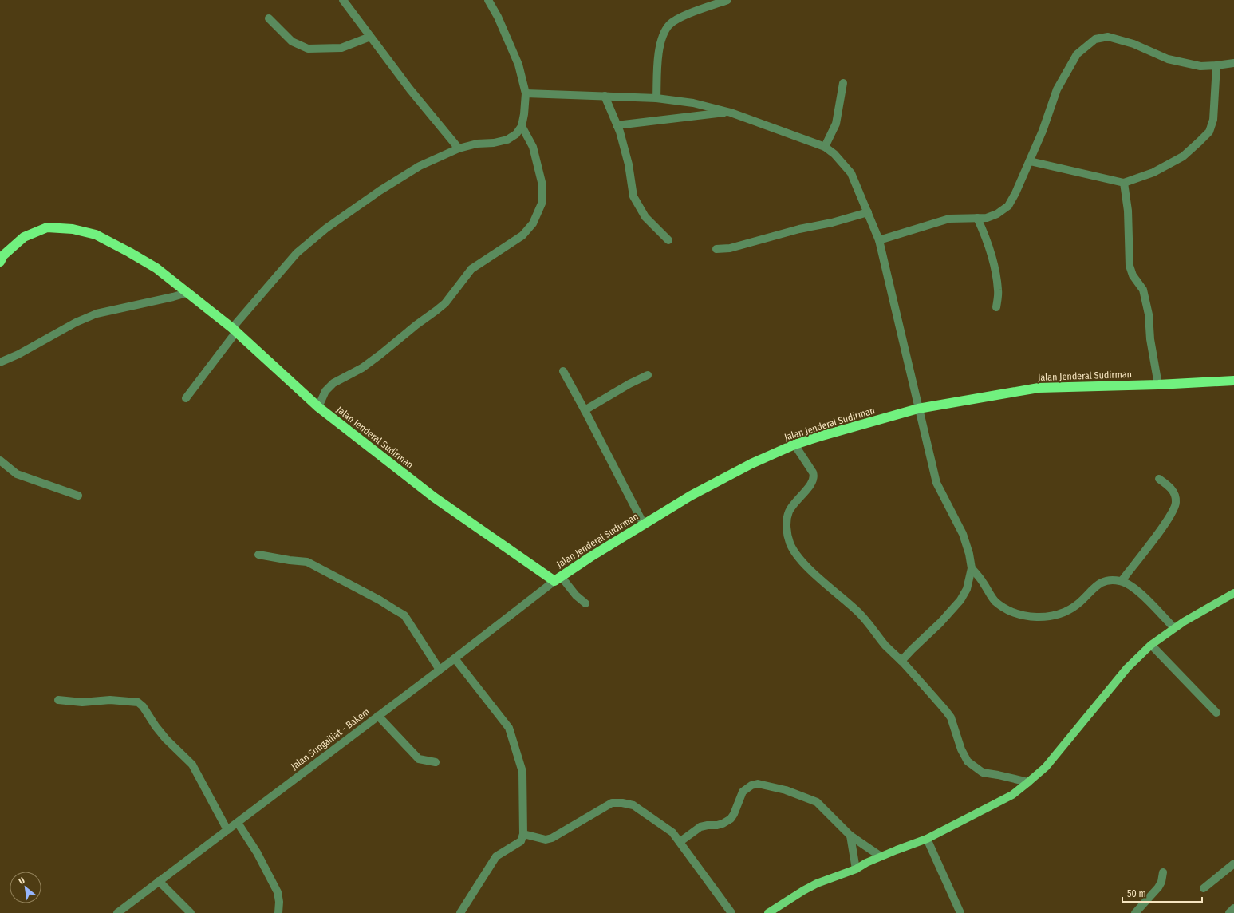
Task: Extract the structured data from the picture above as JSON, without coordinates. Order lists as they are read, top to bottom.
{
  "streets": {
    "highway": ["Jalan Jenderal Sudirman"],
    "street": ["Jalan Sungailiat - Bakem"]
  },
  "crossings": [
    ["Jalan Jenderal Sudirman", "Jalan Sungailiat - Bakem"]
  ],
  "scale_bar": "50 m",
  "north": "top left"
}
